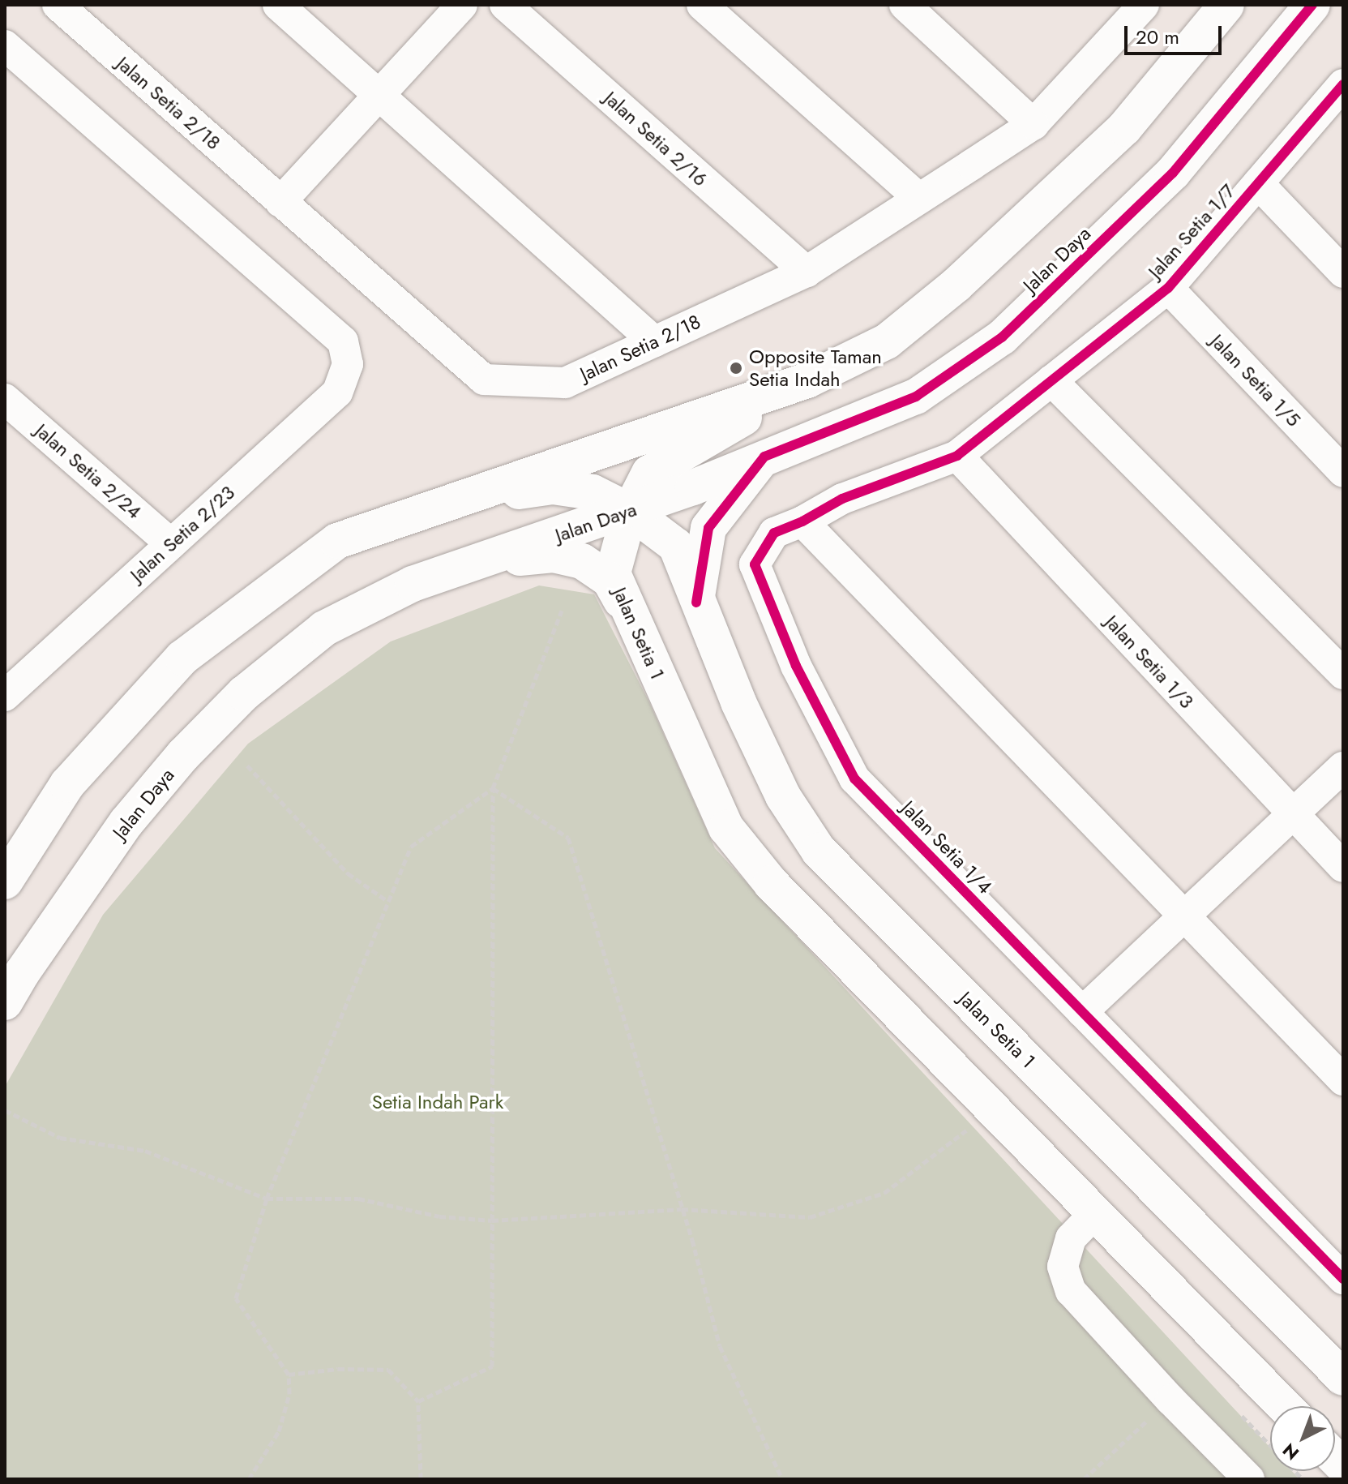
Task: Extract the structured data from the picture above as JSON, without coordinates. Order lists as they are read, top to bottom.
{
  "streets": {
    "main road": ["Jalan Daya", "Jalan Setia 1"],
    "street": [
      "Jalan Setia 2/18",
      "Jalan Setia 2/16",
      "Jalan Setia 1/7",
      "Jalan Setia 1/5",
      "Jalan Setia 2/24",
      "Jalan Setia 2/23",
      "Jalan Setia 1/3",
      "Jalan Setia 1/4"
    ]
  },
  "crossings": [
    ["Jalan Setia 2/18", "Jalan Setia 2/16"],
    ["Jalan Setia 1/7", "Jalan Setia 1/5"],
    ["Jalan Setia 1/7", "Jalan Setia 1/3"],
    ["Jalan Setia 1/7", "Jalan Setia 1/4"],
    ["Jalan Daya", "Jalan Setia 1"],
    ["Jalan Setia 2/24", "Jalan Setia 2/23"],
    ["Jalan Setia 1/3", "Jalan Setia 1/4"]
  ],
  "parks": ["Setia Indah Park"],
  "places": ["Opposite Taman Setia Indah"],
  "scale_bar": "20 m",
  "north": "bottom left"
}
